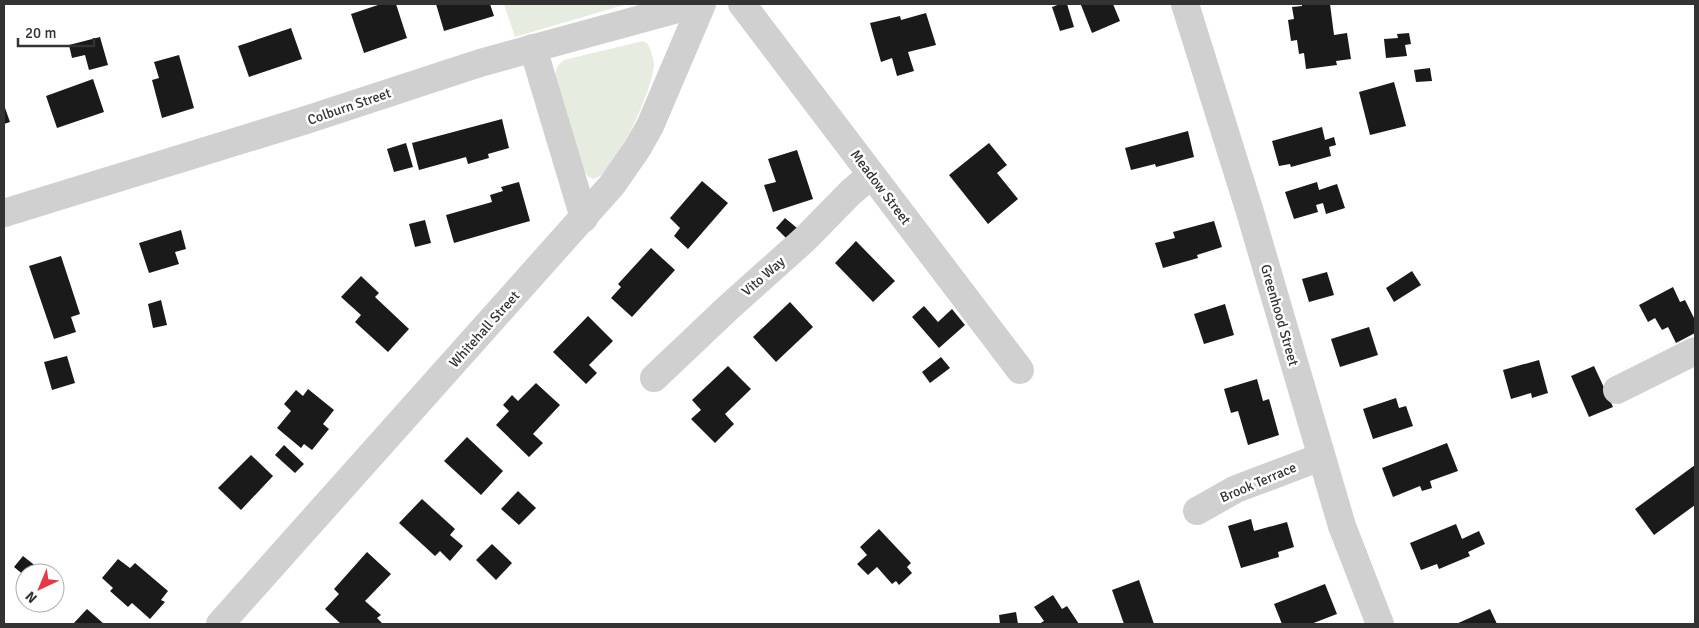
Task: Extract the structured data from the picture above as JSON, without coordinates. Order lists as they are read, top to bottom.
{
  "streets": {
    "street": [
      "Colburn Street",
      "Meadow Street",
      "Vito Way",
      "Greenhood Street",
      "Whitehall Street",
      "Brook Terrace"
    ]
  },
  "crossings": [
    ["Meadow Street", "Vito Way"],
    ["Greenhood Street", "Brook Terrace"]
  ],
  "scale_bar": "20 m",
  "north": "bottom left"
}
